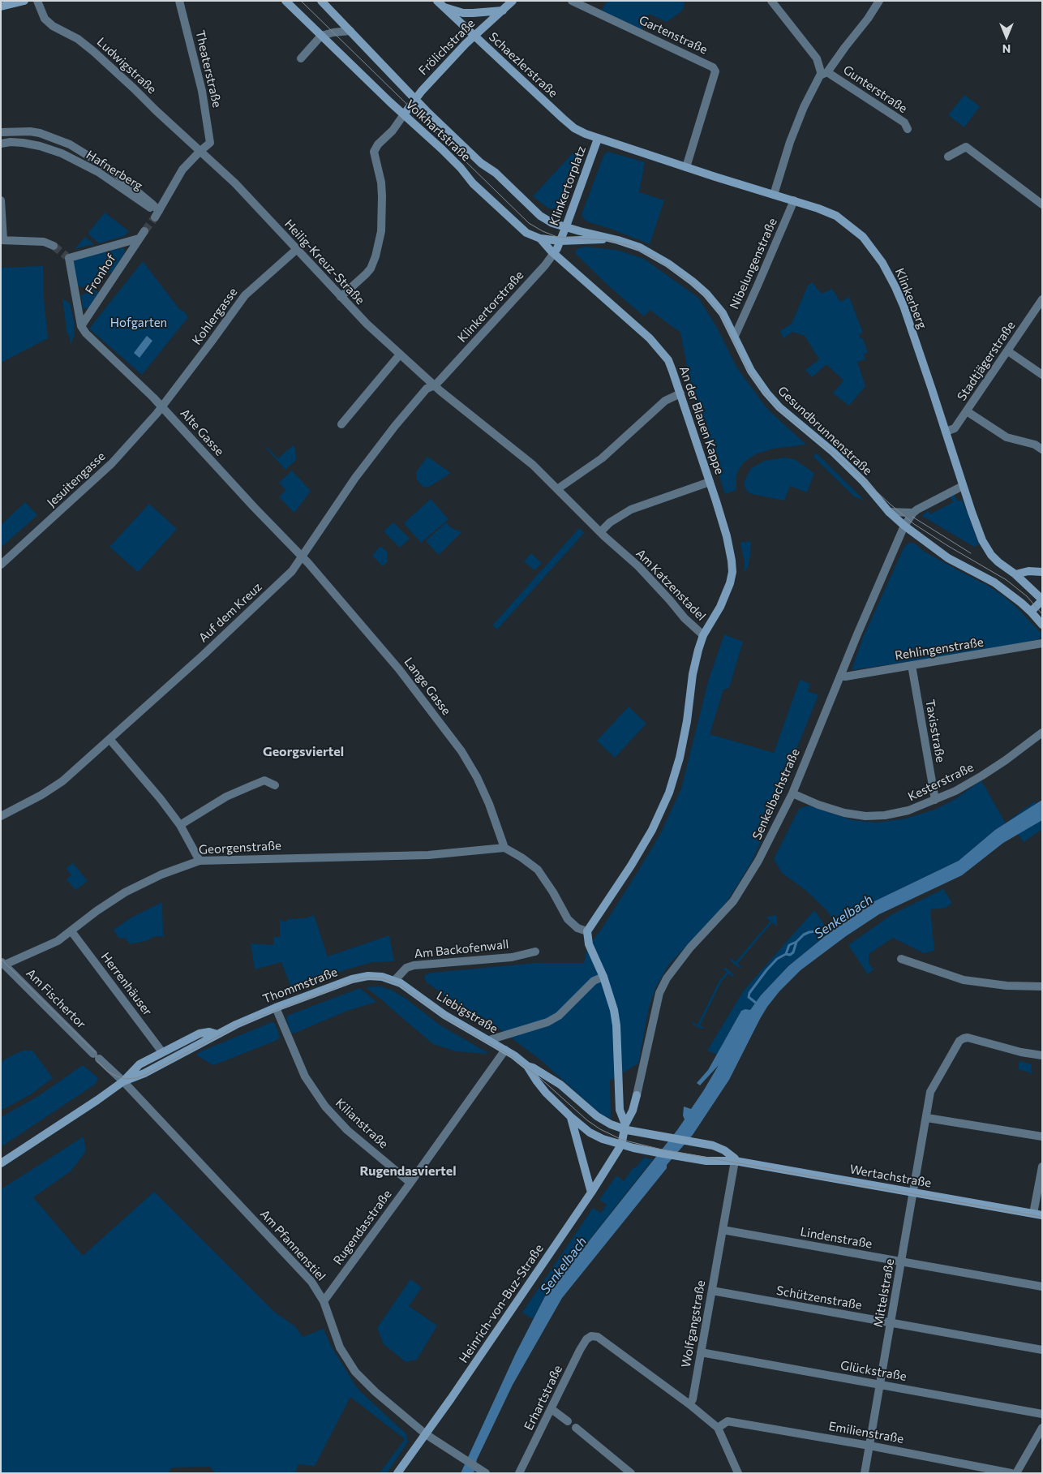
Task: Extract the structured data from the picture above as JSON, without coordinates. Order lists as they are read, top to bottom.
{
  "streets": {
    "street": [
      "Gartenstraße",
      "Frölichstraße",
      "Schaezlerstraße",
      "Ludwigstraße",
      "Theaterstraße",
      "Gunterstraße",
      "Volkhartstraße",
      "Hafnerberg",
      "Klinkertorplatz",
      "Heilig-Kreuz-Straße",
      "Nibelungenstraße",
      "Fronhof",
      "Klinkerberg",
      "Klinkertorstraße",
      "Kohlergasse",
      "Stadtjägerstraße",
      "An der Blauen Kappe",
      "Gesundbrunnenstraße",
      "Alte Gasse",
      "Jesuitengasse",
      "Am Katzenstadel",
      "Auf dem Kreuz",
      "Rehlingenstraße",
      "Lange Gasse",
      "Taxisstraße",
      "Kesterstraße",
      "Senkelbachstraße",
      "Georgenstraße",
      "Am Backofenwall",
      "Herrenhäuser",
      "Thommstraße",
      "Am Fischertor",
      "Liebigstraße",
      "Kilianstraße",
      "Wertachstraße",
      "Rugendasstraße",
      "Lindenstraße",
      "Am Pfannenstiel",
      "Mittelstraße",
      "Schützenstraße",
      "Heinrich-von-Buz-Straße",
      "Wolfgangstraße",
      "Glückstraße",
      "Erhartstraße",
      "Emilienstraße"
    ]
  },
  "crossings": [
    ["Gartenstraße", "Klinkerberg"],
    ["Frölichstraße", "Schaezlerstraße"],
    ["Frölichstraße", "Volkhartstraße"],
    ["Schaezlerstraße", "Klinkertorplatz"],
    ["Schaezlerstraße", "Klinkerberg"],
    ["Ludwigstraße", "Theaterstraße"],
    ["Ludwigstraße", "Heilig-Kreuz-Straße"],
    ["Theaterstraße", "Heilig-Kreuz-Straße"],
    ["Volkhartstraße", "Klinkertorplatz"],
    ["Volkhartstraße", "Klinkertorstraße"],
    ["Volkhartstraße", "An der Blauen Kappe"],
    ["Volkhartstraße", "Gesundbrunnenstraße"],
    ["Klinkertorplatz", "Klinkerberg"],
    ["Klinkertorplatz", "Klinkertorstraße"],
    ["Klinkertorplatz", "Gesundbrunnenstraße"],
    ["Heilig-Kreuz-Straße", "Klinkertorstraße"],
    ["Heilig-Kreuz-Straße", "Kohlergasse"],
    ["Heilig-Kreuz-Straße", "Am Katzenstadel"],
    ["Heilig-Kreuz-Straße", "Auf dem Kreuz"],
    ["Nibelungenstraße", "Klinkerberg"],
    ["Nibelungenstraße", "Gesundbrunnenstraße"],
    ["Fronhof", "Alte Gasse"],
    ["Klinkerberg", "Stadtjägerstraße"],
    ["Klinkerberg", "Senkelbachstraße"],
    ["Klinkertorstraße", "An der Blauen Kappe"],
    ["Klinkertorstraße", "Gesundbrunnenstraße"],
    ["Klinkertorstraße", "Am Katzenstadel"],
    ["Klinkertorstraße", "Auf dem Kreuz"],
    ["Kohlergasse", "Alte Gasse"],
    ["Kohlergasse", "Jesuitengasse"],
    ["An der Blauen Kappe", "Am Katzenstadel"],
    ["Gesundbrunnenstraße", "Senkelbachstraße"],
    ["Alte Gasse", "Jesuitengasse"],
    ["Alte Gasse", "Auf dem Kreuz"],
    ["Alte Gasse", "Lange Gasse"],
    ["Am Katzenstadel", "Auf dem Kreuz"],
    ["Auf dem Kreuz", "Lange Gasse"],
    ["Rehlingenstraße", "Taxisstraße"],
    ["Rehlingenstraße", "Senkelbachstraße"],
    ["Lange Gasse", "Georgenstraße"],
    ["Taxisstraße", "Kesterstraße"],
    ["Kesterstraße", "Senkelbachstraße"],
    ["Georgenstraße", "Herrenhäuser"],
    ["Georgenstraße", "Am Fischertor"],
    ["Am Backofenwall", "Thommstraße"],
    ["Am Backofenwall", "Liebigstraße"],
    ["Herrenhäuser", "Thommstraße"],
    ["Thommstraße", "Am Fischertor"],
    ["Thommstraße", "Liebigstraße"],
    ["Thommstraße", "Kilianstraße"],
    ["Thommstraße", "Am Pfannenstiel"],
    ["Am Fischertor", "Am Pfannenstiel"],
    ["Liebigstraße", "Wertachstraße"],
    ["Liebigstraße", "Rugendasstraße"],
    ["Liebigstraße", "Heinrich-von-Buz-Straße"],
    ["Kilianstraße", "Rugendasstraße"],
    ["Wertachstraße", "Mittelstraße"],
    ["Wertachstraße", "Heinrich-von-Buz-Straße"],
    ["Wertachstraße", "Wolfgangstraße"],
    ["Rugendasstraße", "Am Pfannenstiel"],
    ["Lindenstraße", "Mittelstraße"],
    ["Lindenstraße", "Wolfgangstraße"],
    ["Am Pfannenstiel", "Heinrich-von-Buz-Straße"],
    ["Mittelstraße", "Schützenstraße"],
    ["Mittelstraße", "Glückstraße"],
    ["Mittelstraße", "Emilienstraße"],
    ["Schützenstraße", "Wolfgangstraße"],
    ["Wolfgangstraße", "Glückstraße"],
    ["Wolfgangstraße", "Erhartstraße"]
  ],
  "districts": ["Georgsviertel", "Rugendasviertel"],
  "water": ["Senkelbach"],
  "parks": ["Hofgarten"],
  "north": "bottom"
}
